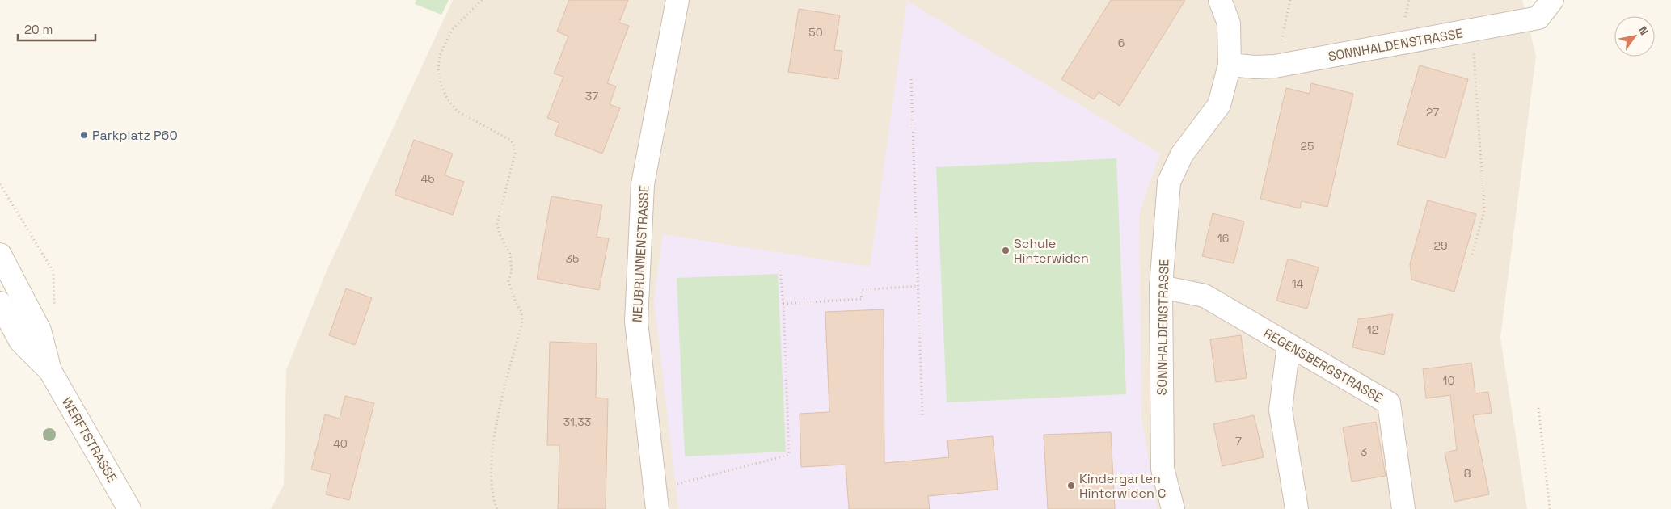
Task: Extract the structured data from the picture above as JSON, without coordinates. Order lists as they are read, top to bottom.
{
  "streets": {
    "street": [
      "SONNHALDENSTRASSE",
      "NEUBRUNNENSTRASSE",
      "REGENSBERGSTRASSE",
      "WERFTSTRASSE"
    ]
  },
  "crossings": [
    ["SONNHALDENSTRASSE", "REGENSBERGSTRASSE"]
  ],
  "places": ["Parkplatz P60", "Schule Hinterwiden", "Kindergarten Hinterwiden C"],
  "house_numbers": [
    "50",
    "6",
    "37",
    "27",
    "25",
    "45",
    "16",
    "29",
    "35",
    "14",
    "12",
    "10",
    "31,33",
    "7",
    "40",
    "3",
    "8"
  ],
  "scale_bar": "20 m",
  "north": "top right"
}
